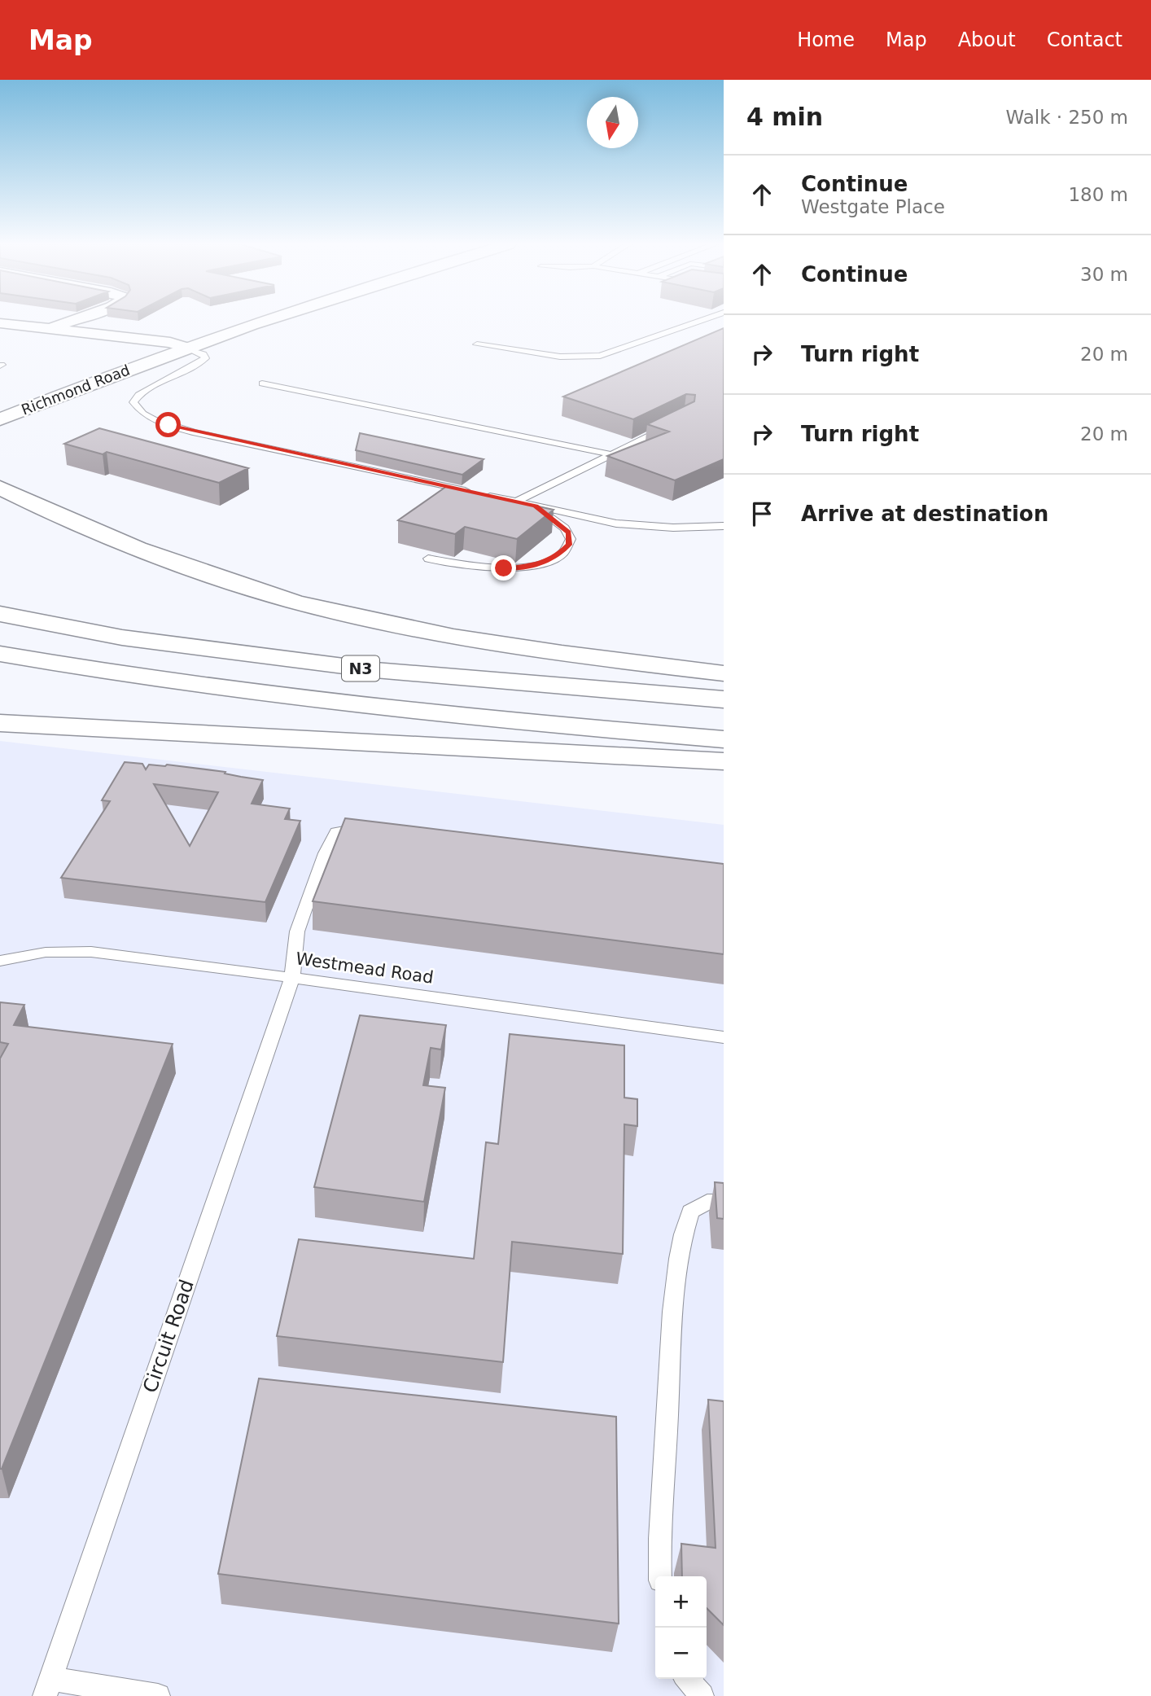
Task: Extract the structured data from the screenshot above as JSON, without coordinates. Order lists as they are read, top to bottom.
{
  "streets": {
    "highway": ["Richmond Road", "N3"],
    "lane": ["Westmead Road", "Circuit Road"]
  },
  "crossings": [
    ["Westmead Road", "Circuit Road"]
  ],
  "north": "bottom",
  "page": {
    "header": "Map",
    "nav": [
      "Home",
      "Map",
      "About",
      "Contact"
    ],
    "heading": ["4 min", "Walk · 250 m"],
    "list": [
      ["Continue", "Westgate Place", "180 m"],
      ["Continue", "30 m"],
      ["Turn right", "20 m"],
      ["Turn right", "20 m"],
      "Arrive at destination"
    ],
    "map_buttons": ["+", "−"]
  }
}
